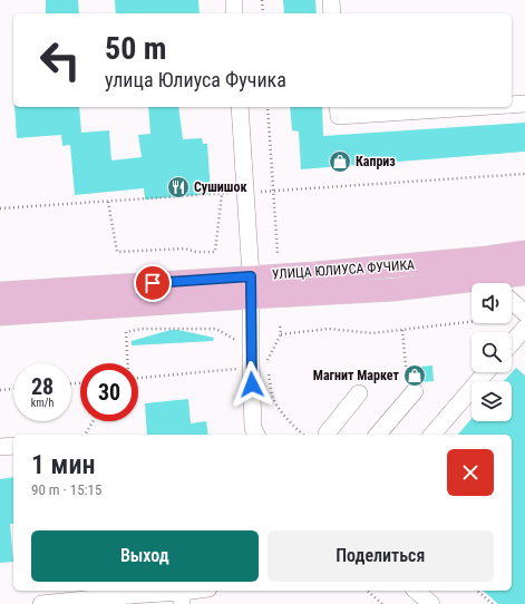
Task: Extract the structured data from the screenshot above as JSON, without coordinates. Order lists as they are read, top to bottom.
{
  "streets": {
    "main road": ["УЛИЦА ЮЛИУСА ФУЧИКА"]
  },
  "places": {
    "shop": ["Каприз", "Магнит Маркет"],
    "restaurant": ["Сушишок"]
  },
  "page": {
    "turn": ["50 m", "улица Юлиуса Фучика"],
    "speed": "28 km/h",
    "limit": "30",
    "heading": ["1 мин", "90 m · 15:15"],
    "buttons": ["Выход", "Поделиться"]
  }
}
